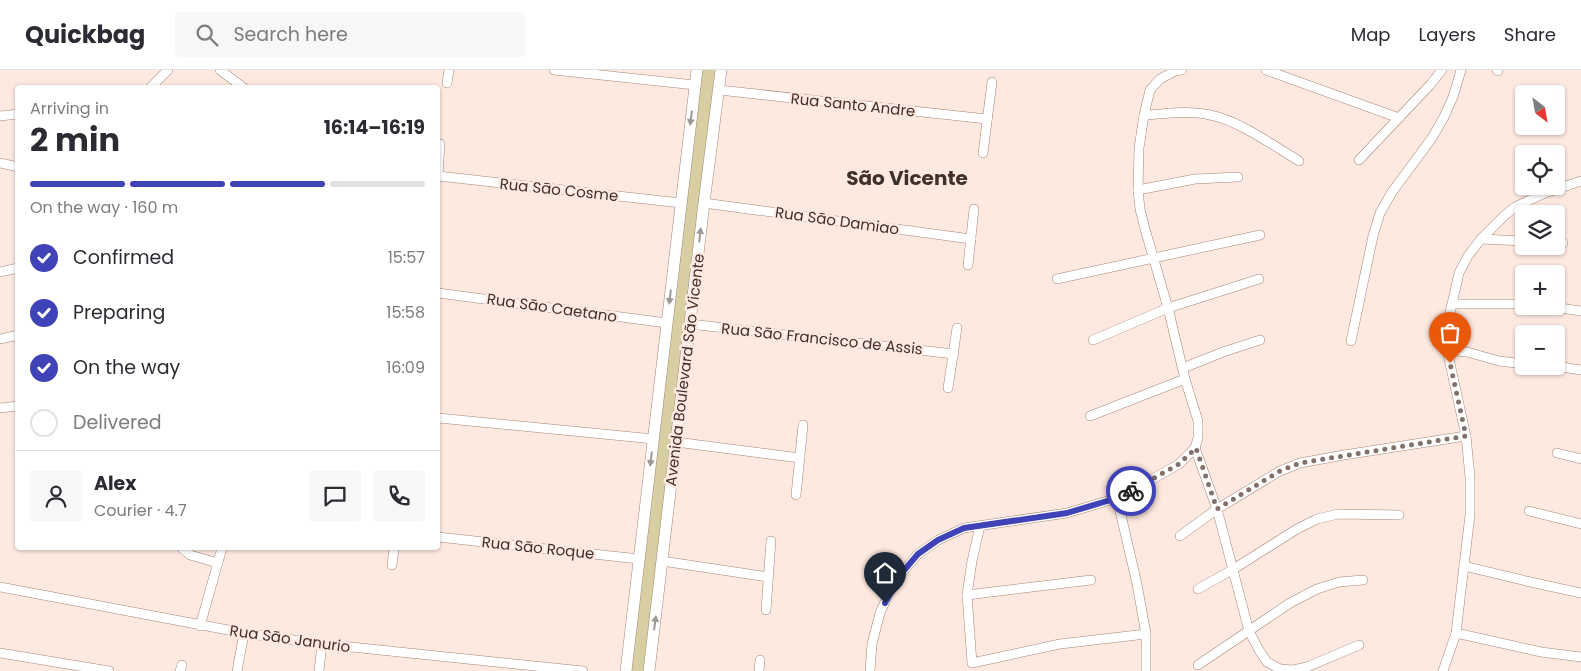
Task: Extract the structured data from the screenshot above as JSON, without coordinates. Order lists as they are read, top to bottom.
{
  "streets": {
    "street": [
      "Rua Santo Andre",
      "Rua Sāo Cosme",
      "Rua Sāo Damiao",
      "Rua Sāo Caetano",
      "Rua Sāo Francisco de Assis",
      "Avenida Boulevard São Vicente",
      "Rua Sāo Roque",
      "Rua Sāo Janurio"
    ]
  },
  "crossings": [
    ["Rua Santo Andre", "Avenida Boulevard São Vicente"],
    ["Rua Sāo Cosme", "Avenida Boulevard São Vicente"],
    ["Rua Sāo Damiao", "Avenida Boulevard São Vicente"],
    ["Rua Sāo Caetano", "Avenida Boulevard São Vicente"],
    ["Rua Sāo Francisco de Assis", "Avenida Boulevard São Vicente"],
    ["Avenida Boulevard São Vicente", "Rua Sāo Roque"]
  ],
  "districts": ["São Vicente"],
  "north": "bottom right",
  "page": {
    "header": "Quickbag",
    "search": "Search here",
    "nav": ["Map", "Layers", "Share"],
    "map_buttons": ["+", "−"],
    "heading": ["2 min", "Arriving in", "16:14–16:19"],
    "panel": ["Alex", "Courier · 4.7"],
    "bar": "On the way · 160 m",
    "list": [
      ["Confirmed", "15:57"],
      ["Preparing", "15:58"],
      ["On the way", "16:09"],
      "Delivered"
    ]
  }
}
